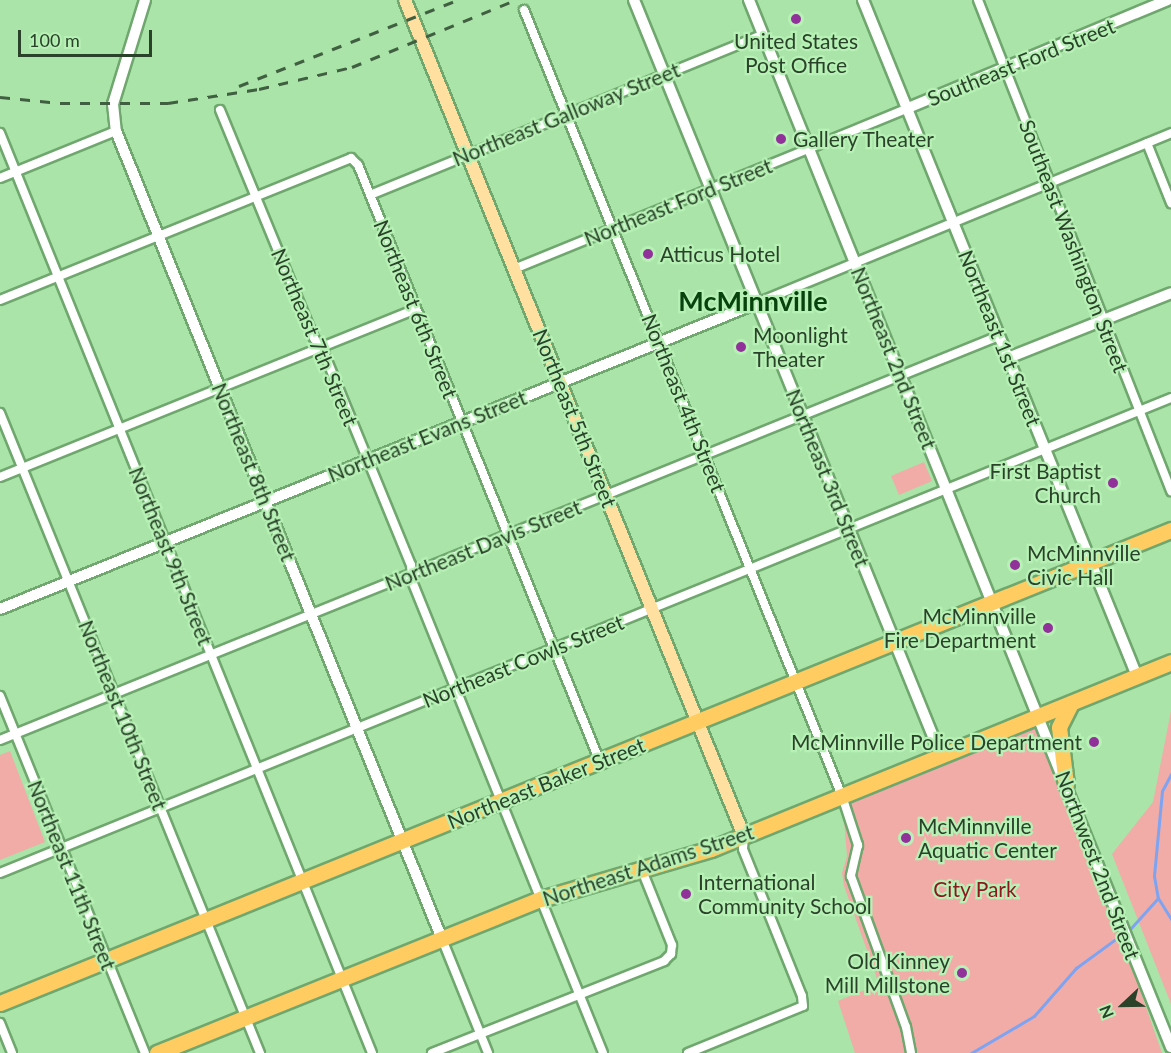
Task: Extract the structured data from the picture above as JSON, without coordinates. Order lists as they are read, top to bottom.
{
  "streets": {
    "highway": ["Northeast Baker Street", "Northeast Adams Street"],
    "main road": ["Northeast 5th Street"],
    "street": [
      "Southeast Ford Street",
      "Northeast Galloway Street",
      "Northeast Ford Street",
      "Southeast Washington Street",
      "Northeast 6th Street",
      "Northeast 7th Street",
      "Northeast 1st Street",
      "Northeast 2nd Street",
      "Northeast 4th Street",
      "Northeast Evans Street",
      "Northeast 8th Street",
      "Northeast 3rd Street",
      "Northeast Davis Street",
      "Northeast 9th Street",
      "Northeast Cowls Street",
      "Northeast 10th Street",
      "Northwest 2nd Street",
      "Northeast 11th Street"
    ]
  },
  "crossings": [
    ["Southeast Ford Street", "Northeast Ford Street"],
    ["Southeast Ford Street", "Southeast Washington Street"],
    ["Southeast Ford Street", "Northeast 1st Street"],
    ["Northeast Galloway Street", "Northeast 6th Street"],
    ["Northeast Galloway Street", "Northeast 2nd Street"],
    ["Northeast Galloway Street", "Northeast 4th Street"],
    ["Northeast Galloway Street", "Northeast 5th Street"],
    ["Northeast Galloway Street", "Northeast 3rd Street"],
    ["Northeast Ford Street", "Northeast 1st Street"],
    ["Northeast Ford Street", "Northeast 2nd Street"],
    ["Northeast Ford Street", "Northeast 4th Street"],
    ["Northeast Ford Street", "Northeast 5th Street"],
    ["Northeast Ford Street", "Northeast 3rd Street"],
    ["Southeast Washington Street", "Northeast Evans Street"],
    ["Southeast Washington Street", "Northeast Cowls Street"],
    ["Northeast 6th Street", "Northeast 7th Street"],
    ["Northeast 6th Street", "Northeast Evans Street"],
    ["Northeast 6th Street", "Northeast Davis Street"],
    ["Northeast 6th Street", "Northeast Cowls Street"],
    ["Northeast 6th Street", "Northeast Baker Street"],
    ["Northeast 7th Street", "Northeast Evans Street"],
    ["Northeast 7th Street", "Northeast Davis Street"],
    ["Northeast 7th Street", "Northeast Cowls Street"],
    ["Northeast 7th Street", "Northeast Baker Street"],
    ["Northeast 7th Street", "Northeast Adams Street"],
    ["Northeast 1st Street", "Northeast Evans Street"],
    ["Northeast 1st Street", "Northeast Davis Street"],
    ["Northeast 1st Street", "Northeast Cowls Street"],
    ["Northeast 1st Street", "Northeast Baker Street"],
    ["Northeast 1st Street", "Northeast Adams Street"],
    ["Northeast 2nd Street", "Northeast Evans Street"],
    ["Northeast 2nd Street", "Northeast Davis Street"],
    ["Northeast 2nd Street", "Northeast Cowls Street"],
    ["Northeast 2nd Street", "Northeast Baker Street"],
    ["Northeast 2nd Street", "Northeast Adams Street"],
    ["Northeast 2nd Street", "Northwest 2nd Street"],
    ["Northeast 4th Street", "Northeast Evans Street"],
    ["Northeast 4th Street", "Northeast Davis Street"],
    ["Northeast 4th Street", "Northeast Cowls Street"],
    ["Northeast 4th Street", "Northeast Baker Street"],
    ["Northeast 4th Street", "Northeast Adams Street"],
    ["Northeast 5th Street", "Northeast Evans Street"],
    ["Northeast 5th Street", "Northeast Davis Street"],
    ["Northeast 5th Street", "Northeast Cowls Street"],
    ["Northeast 5th Street", "Northeast Baker Street"],
    ["Northeast 5th Street", "Northeast Adams Street"],
    ["Northeast Evans Street", "Northeast 8th Street"],
    ["Northeast Evans Street", "Northeast 3rd Street"],
    ["Northeast Evans Street", "Northeast 9th Street"],
    ["Northeast Evans Street", "Northeast 10th Street"],
    ["Northeast 8th Street", "Northeast Davis Street"],
    ["Northeast 8th Street", "Northeast Cowls Street"],
    ["Northeast 8th Street", "Northeast Baker Street"],
    ["Northeast 8th Street", "Northeast Adams Street"],
    ["Northeast 3rd Street", "Northeast Davis Street"],
    ["Northeast 3rd Street", "Northeast Cowls Street"],
    ["Northeast 3rd Street", "Northeast Baker Street"],
    ["Northeast 3rd Street", "Northeast Adams Street"],
    ["Northeast Davis Street", "Northeast 9th Street"],
    ["Northeast Davis Street", "Northeast 10th Street"],
    ["Northeast Davis Street", "Northeast 11th Street"],
    ["Northeast 9th Street", "Northeast Cowls Street"],
    ["Northeast 9th Street", "Northeast Baker Street"],
    ["Northeast 9th Street", "Northeast Adams Street"],
    ["Northeast Cowls Street", "Northeast 10th Street"],
    ["Northeast Cowls Street", "Northeast 11th Street"],
    ["Northeast 10th Street", "Northeast Baker Street"],
    ["Northeast 10th Street", "Northeast Adams Street"],
    ["Northeast Baker Street", "Northeast 11th Street"],
    ["Northeast Adams Street", "Northwest 2nd Street"]
  ],
  "districts": ["McMinnville"],
  "parks": ["City Park"],
  "places": [
    "United States Post Office",
    "Gallery Theater",
    "Atticus Hotel",
    "Moonlight Theater",
    "First Baptist Church",
    "McMinnville Civic Hall",
    "McMinnville Fire Department",
    "McMinnville Police Department",
    "McMinnville Aquatic Center",
    "International Community School",
    "Old Kinney Mill Millstone"
  ],
  "scale_bar": "100 m",
  "north": "left"
}
